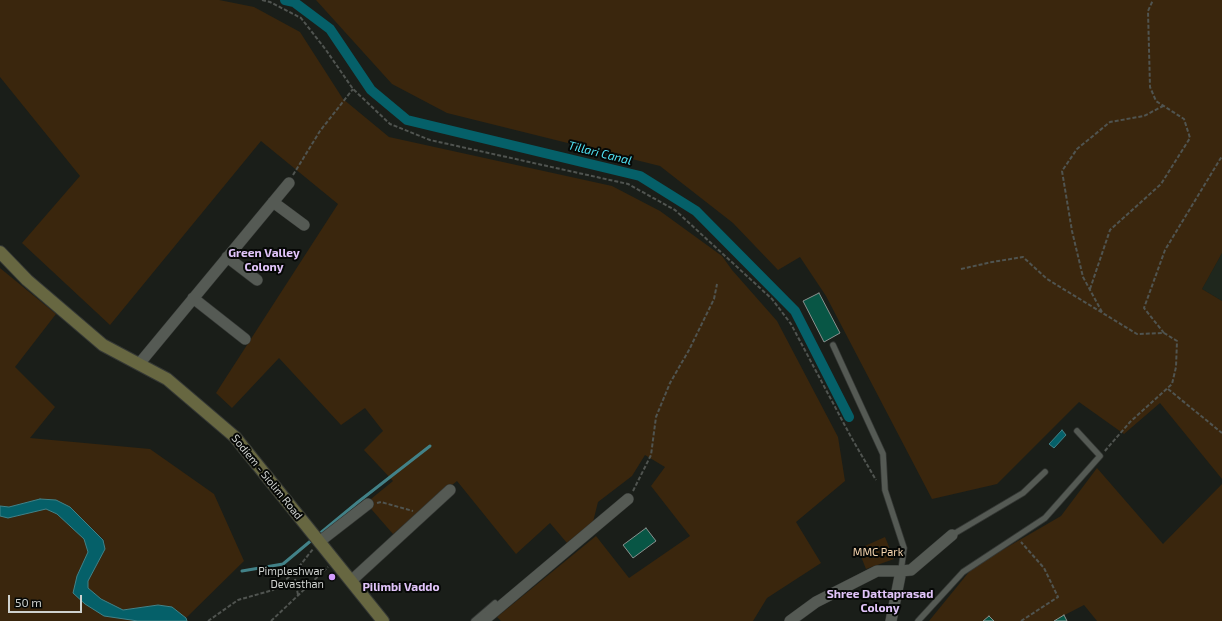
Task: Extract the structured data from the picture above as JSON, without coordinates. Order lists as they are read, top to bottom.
{
  "streets": {
    "main road": ["Sodiem - Siolim Road"]
  },
  "districts": ["Green Valley Colony", "Pilimbi Vaddo", "Shree Dattaprasad Colony"],
  "water": ["Tillari Canal"],
  "parks": ["MMC Park"],
  "places": ["Pimpleshwar Devasthan"],
  "scale_bar": "50 m"
}
